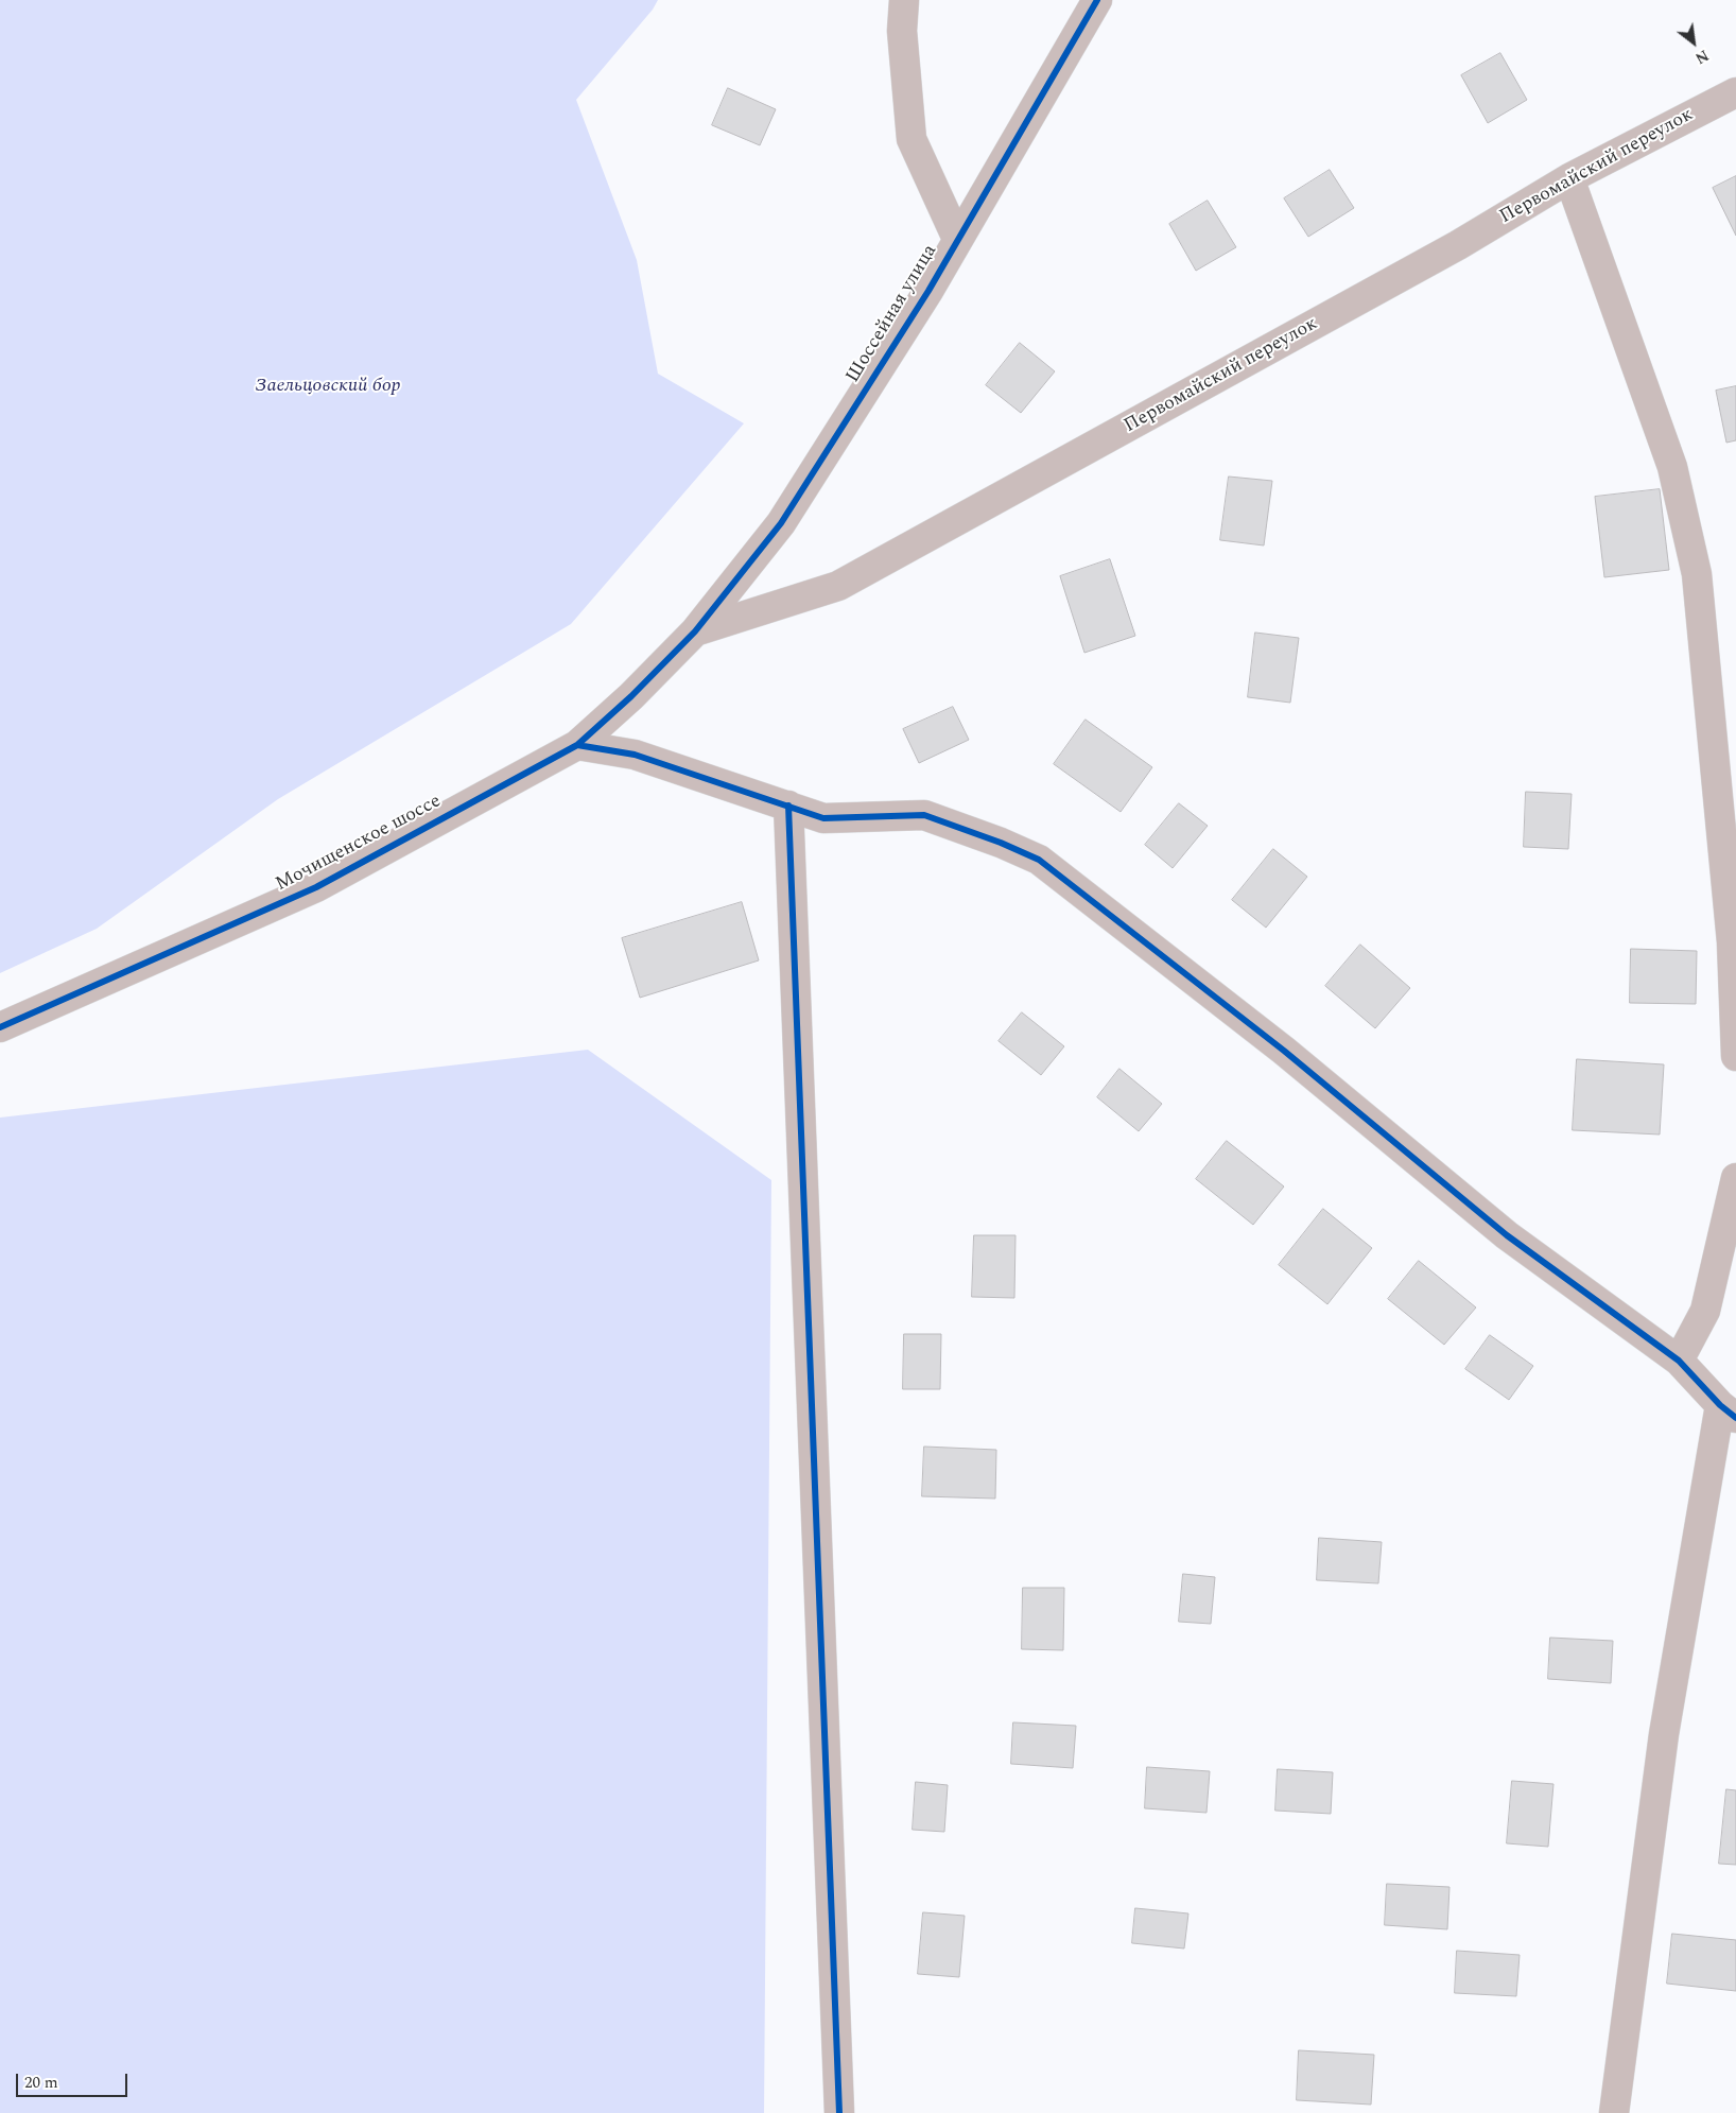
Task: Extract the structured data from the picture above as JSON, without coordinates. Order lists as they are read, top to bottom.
{
  "streets": {
    "street": ["Первомайский переулок", "Шоссейная улица", "Мочищенское шоссе"]
  },
  "crossings": [
    ["Первомайский переулок", "Шоссейная улица"],
    ["Первомайский переулок", "Мочищенское шоссе"],
    ["Шоссейная улица", "Мочищенское шоссе"]
  ],
  "parks": ["Заельцовский бор"],
  "scale_bar": "20 m",
  "north": "bottom right"
}
